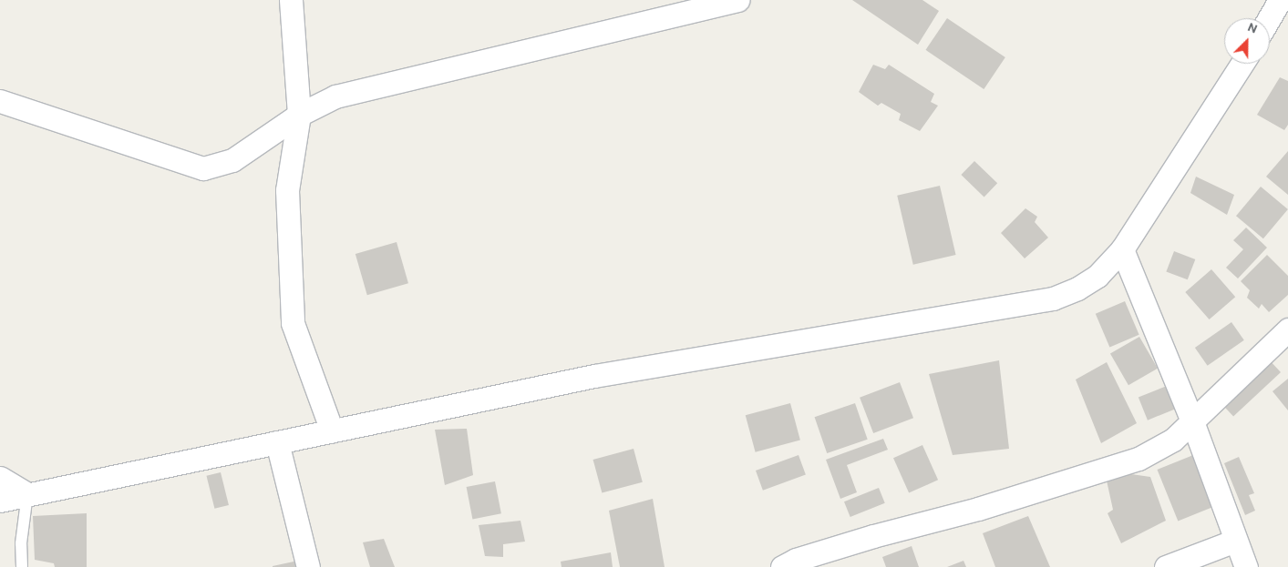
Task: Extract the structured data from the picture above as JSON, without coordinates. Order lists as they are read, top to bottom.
{
  "north": "top right"
}
